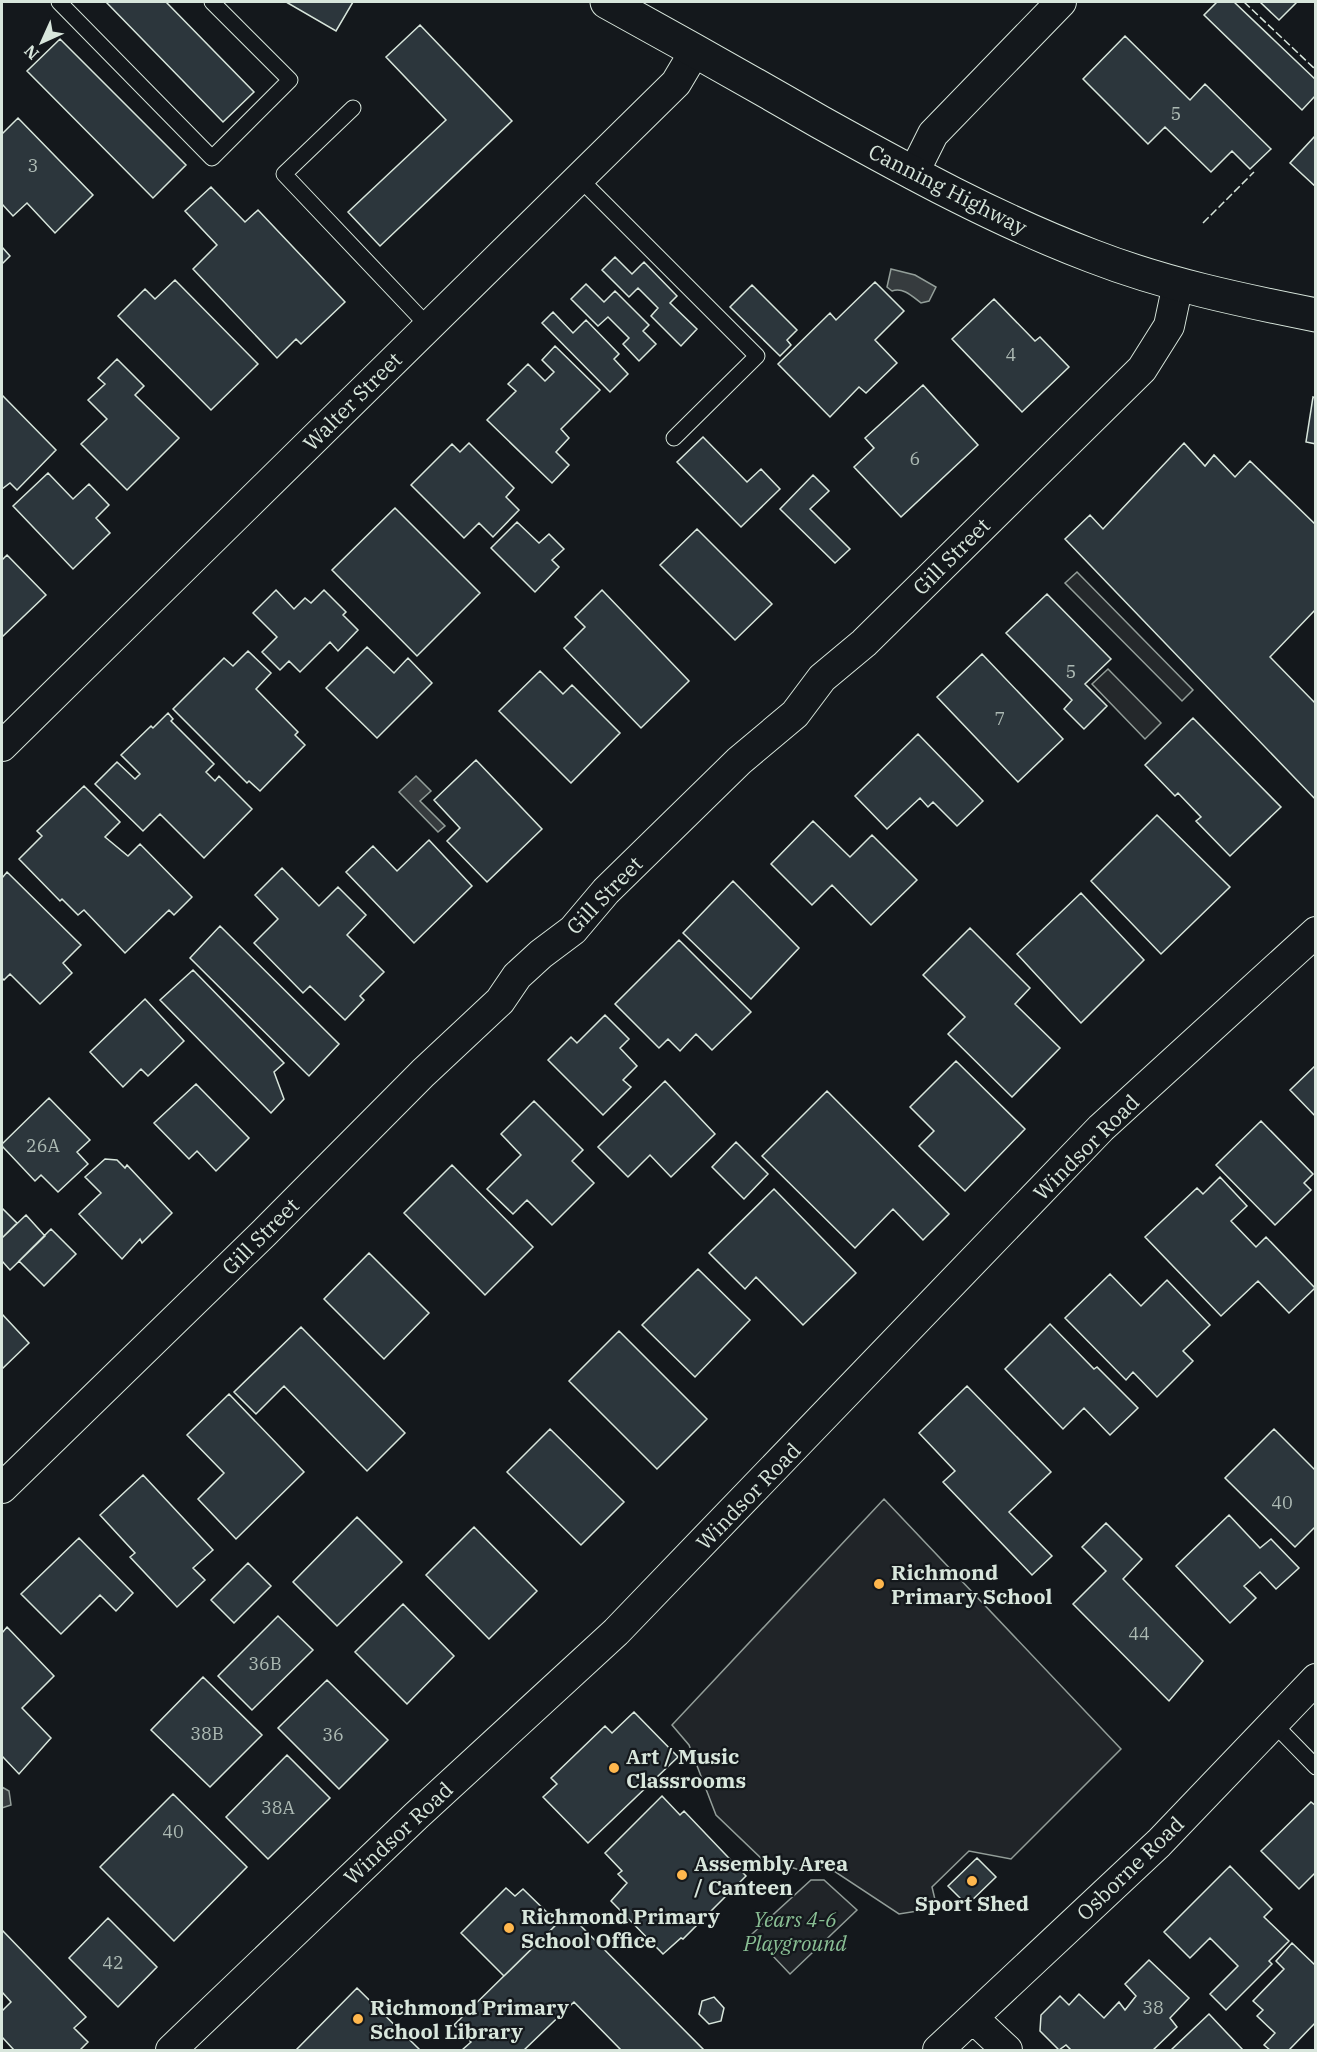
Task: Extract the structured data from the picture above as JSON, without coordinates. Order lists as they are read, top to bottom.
{
  "streets": {
    "highway": ["Canning Highway"],
    "street": [
      "Walter Street",
      "Gill Street",
      "Windsor Road",
      "Osborne Road"
    ]
  },
  "crossings": [
    ["Canning Highway", "Walter Street"],
    ["Canning Highway", "Gill Street"]
  ],
  "parks": ["Years 4-6 Playground"],
  "places": [
    "Richmond Primary School",
    "Art / Music Classrooms",
    "Assembly Area / Canteen",
    "Sport Shed",
    "Richmond Primary School Office",
    "Richmond Primary School Library"
  ],
  "house_numbers": [
    "5",
    "3",
    "4",
    "6",
    "5",
    "7",
    "26A",
    "40",
    "44",
    "36B",
    "38B",
    "36",
    "38A",
    "40",
    "42",
    "38"
  ],
  "north": "bottom left"
}
